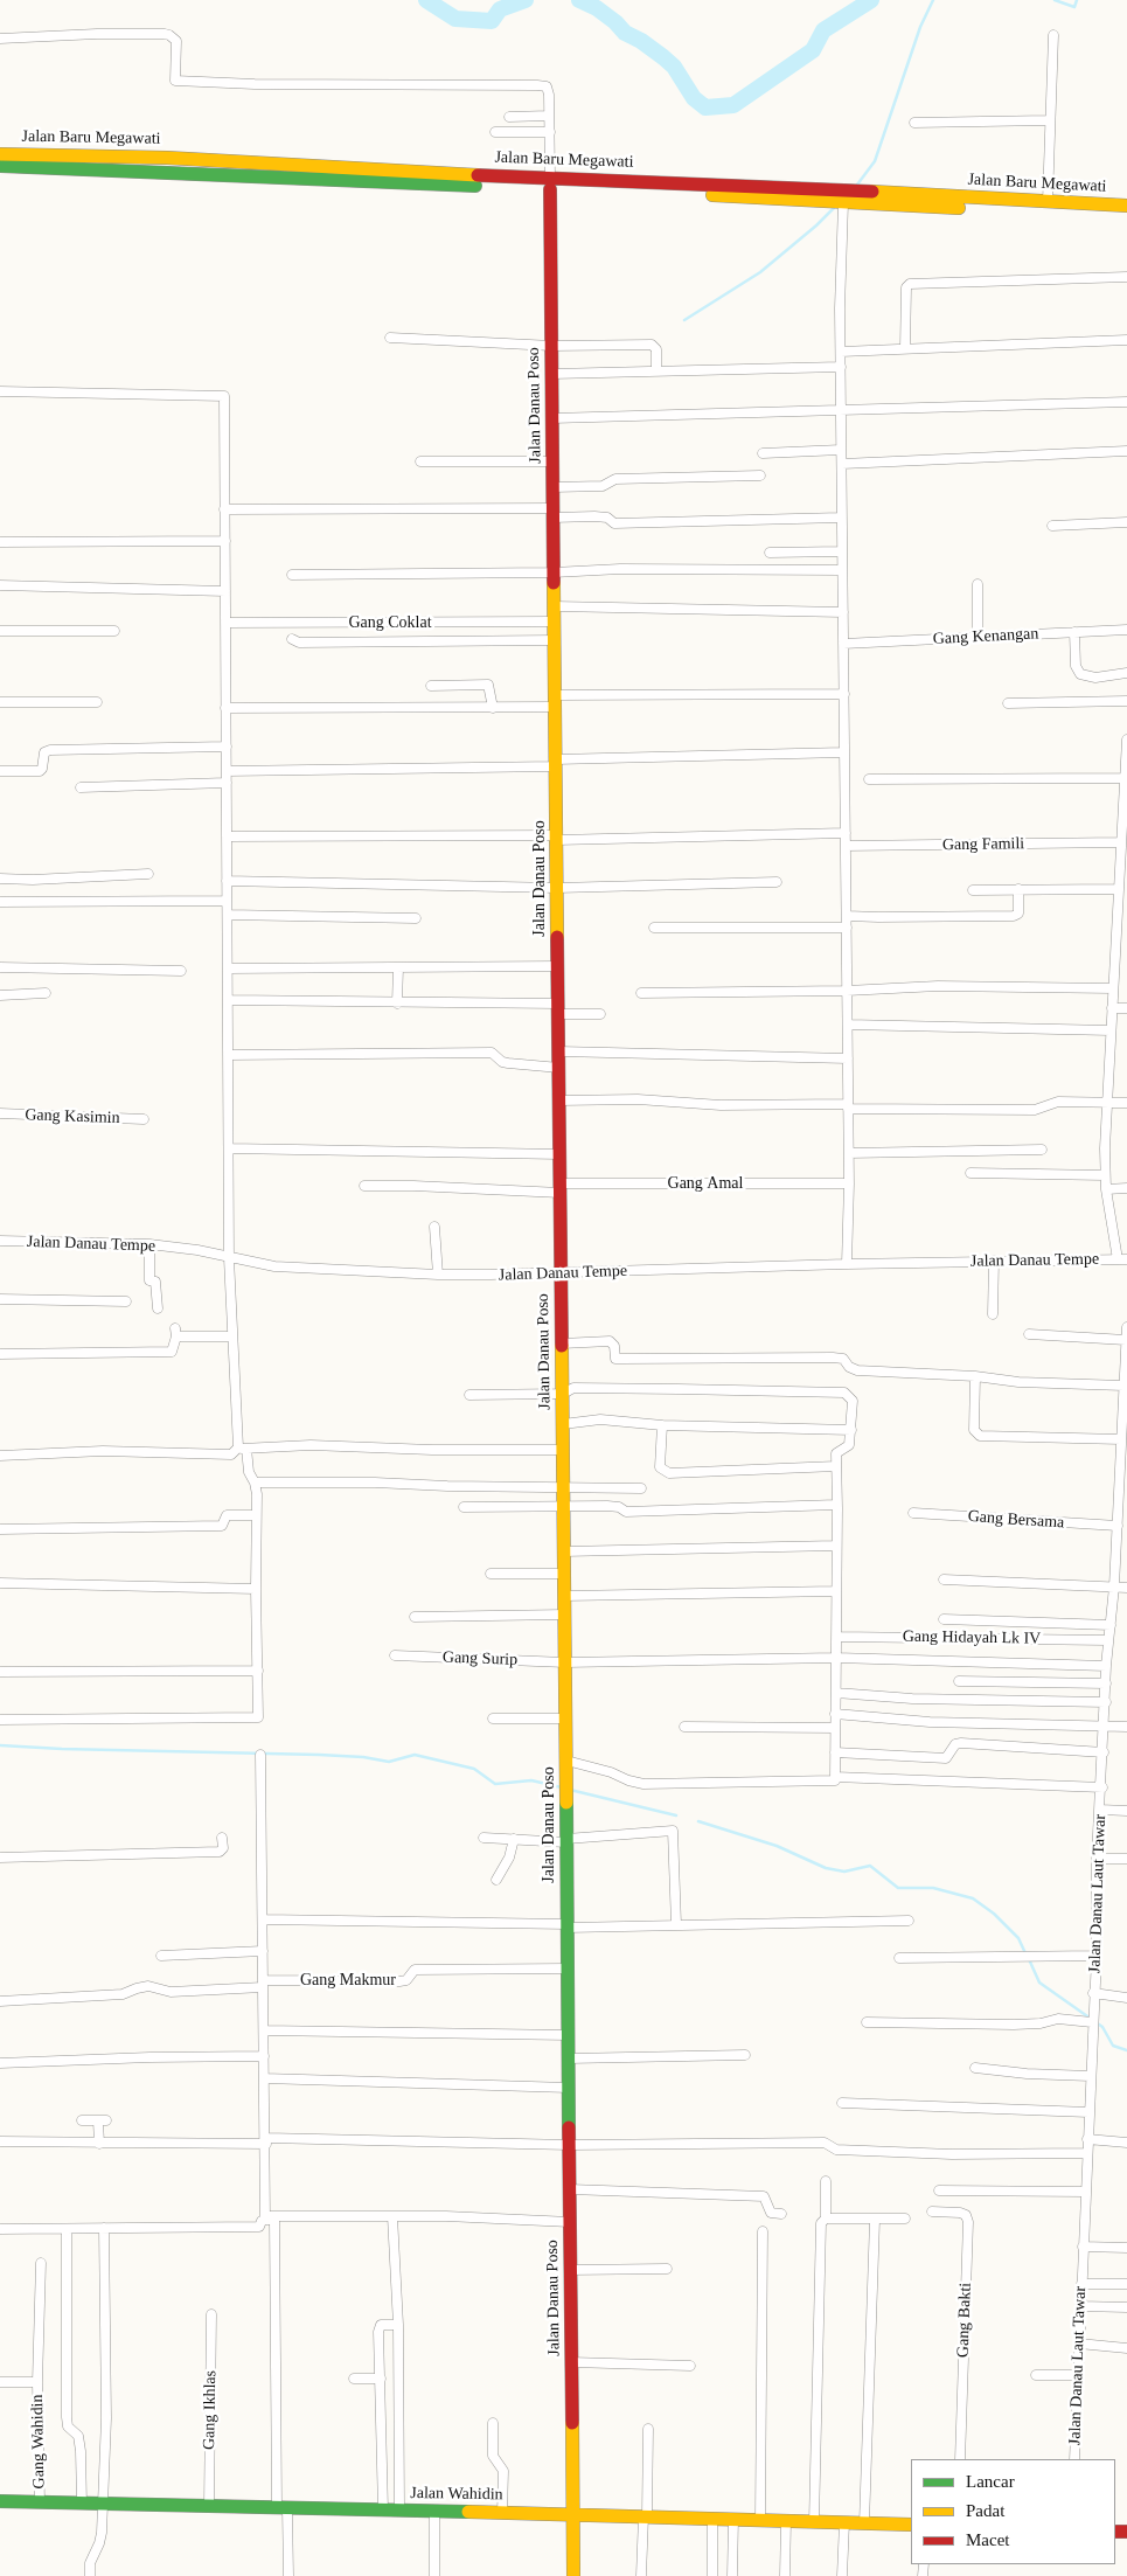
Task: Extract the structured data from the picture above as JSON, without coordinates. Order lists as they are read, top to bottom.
{
  "streets": {
    "main road": ["Jalan Baru Megawati", "Jalan Danau Poso", "Jalan Wahidin"],
    "street": [
      "Gang Coklat",
      "Gang Kenangan",
      "Gang Famili",
      "Gang Kasimin",
      "Gang Amal",
      "Jalan Danau Tempe",
      "Gang Bersama",
      "Gang Hidayah Lk IV",
      "Gang Surip",
      "Jalan Danau Laut Tawar",
      "Gang Makmur",
      "Gang Bakti",
      "Gang Ikhlas",
      "Gang Wahidin"
    ]
  },
  "crossings": [
    ["Jalan Baru Megawati", "Jalan Danau Poso"],
    ["Jalan Danau Poso", "Gang Coklat"],
    ["Jalan Danau Poso", "Gang Amal"],
    ["Jalan Danau Poso", "Jalan Danau Tempe"],
    ["Jalan Danau Poso", "Gang Surip"],
    ["Jalan Danau Poso", "Gang Makmur"],
    ["Jalan Danau Poso", "Jalan Wahidin"],
    ["Gang Bersama", "Jalan Danau Laut Tawar"],
    ["Gang Hidayah Lk IV", "Jalan Danau Laut Tawar"],
    ["Gang Surip", "Jalan Danau Laut Tawar"],
    ["Gang Ikhlas", "Jalan Wahidin"],
    ["Gang Wahidin", "Jalan Wahidin"]
  ],
  "legend": ["Lancar", "Padat", "Macet"]
}
